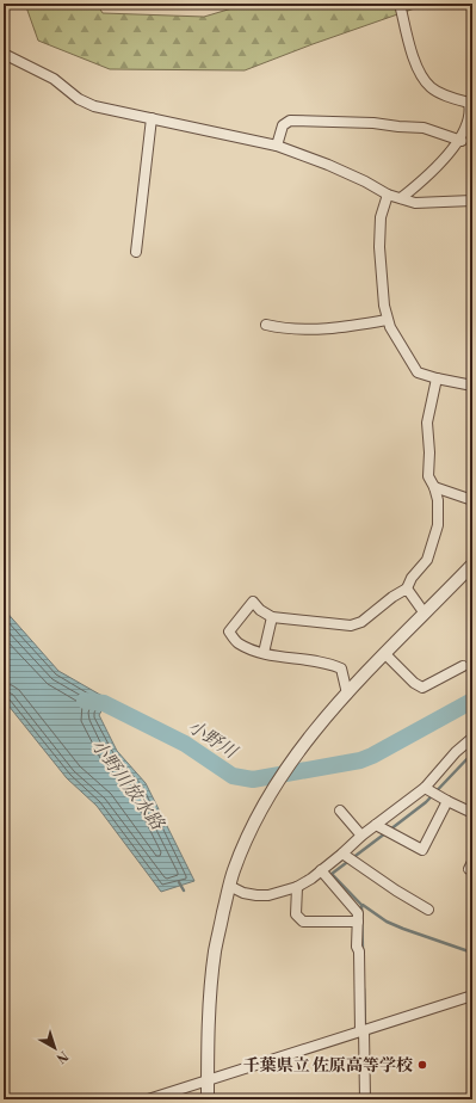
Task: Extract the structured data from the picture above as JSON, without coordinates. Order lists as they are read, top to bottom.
{
  "water": ["小野川", "小野川放水路"],
  "places": ["千葉県立 佐原高等学校"],
  "north": "bottom right"
}
